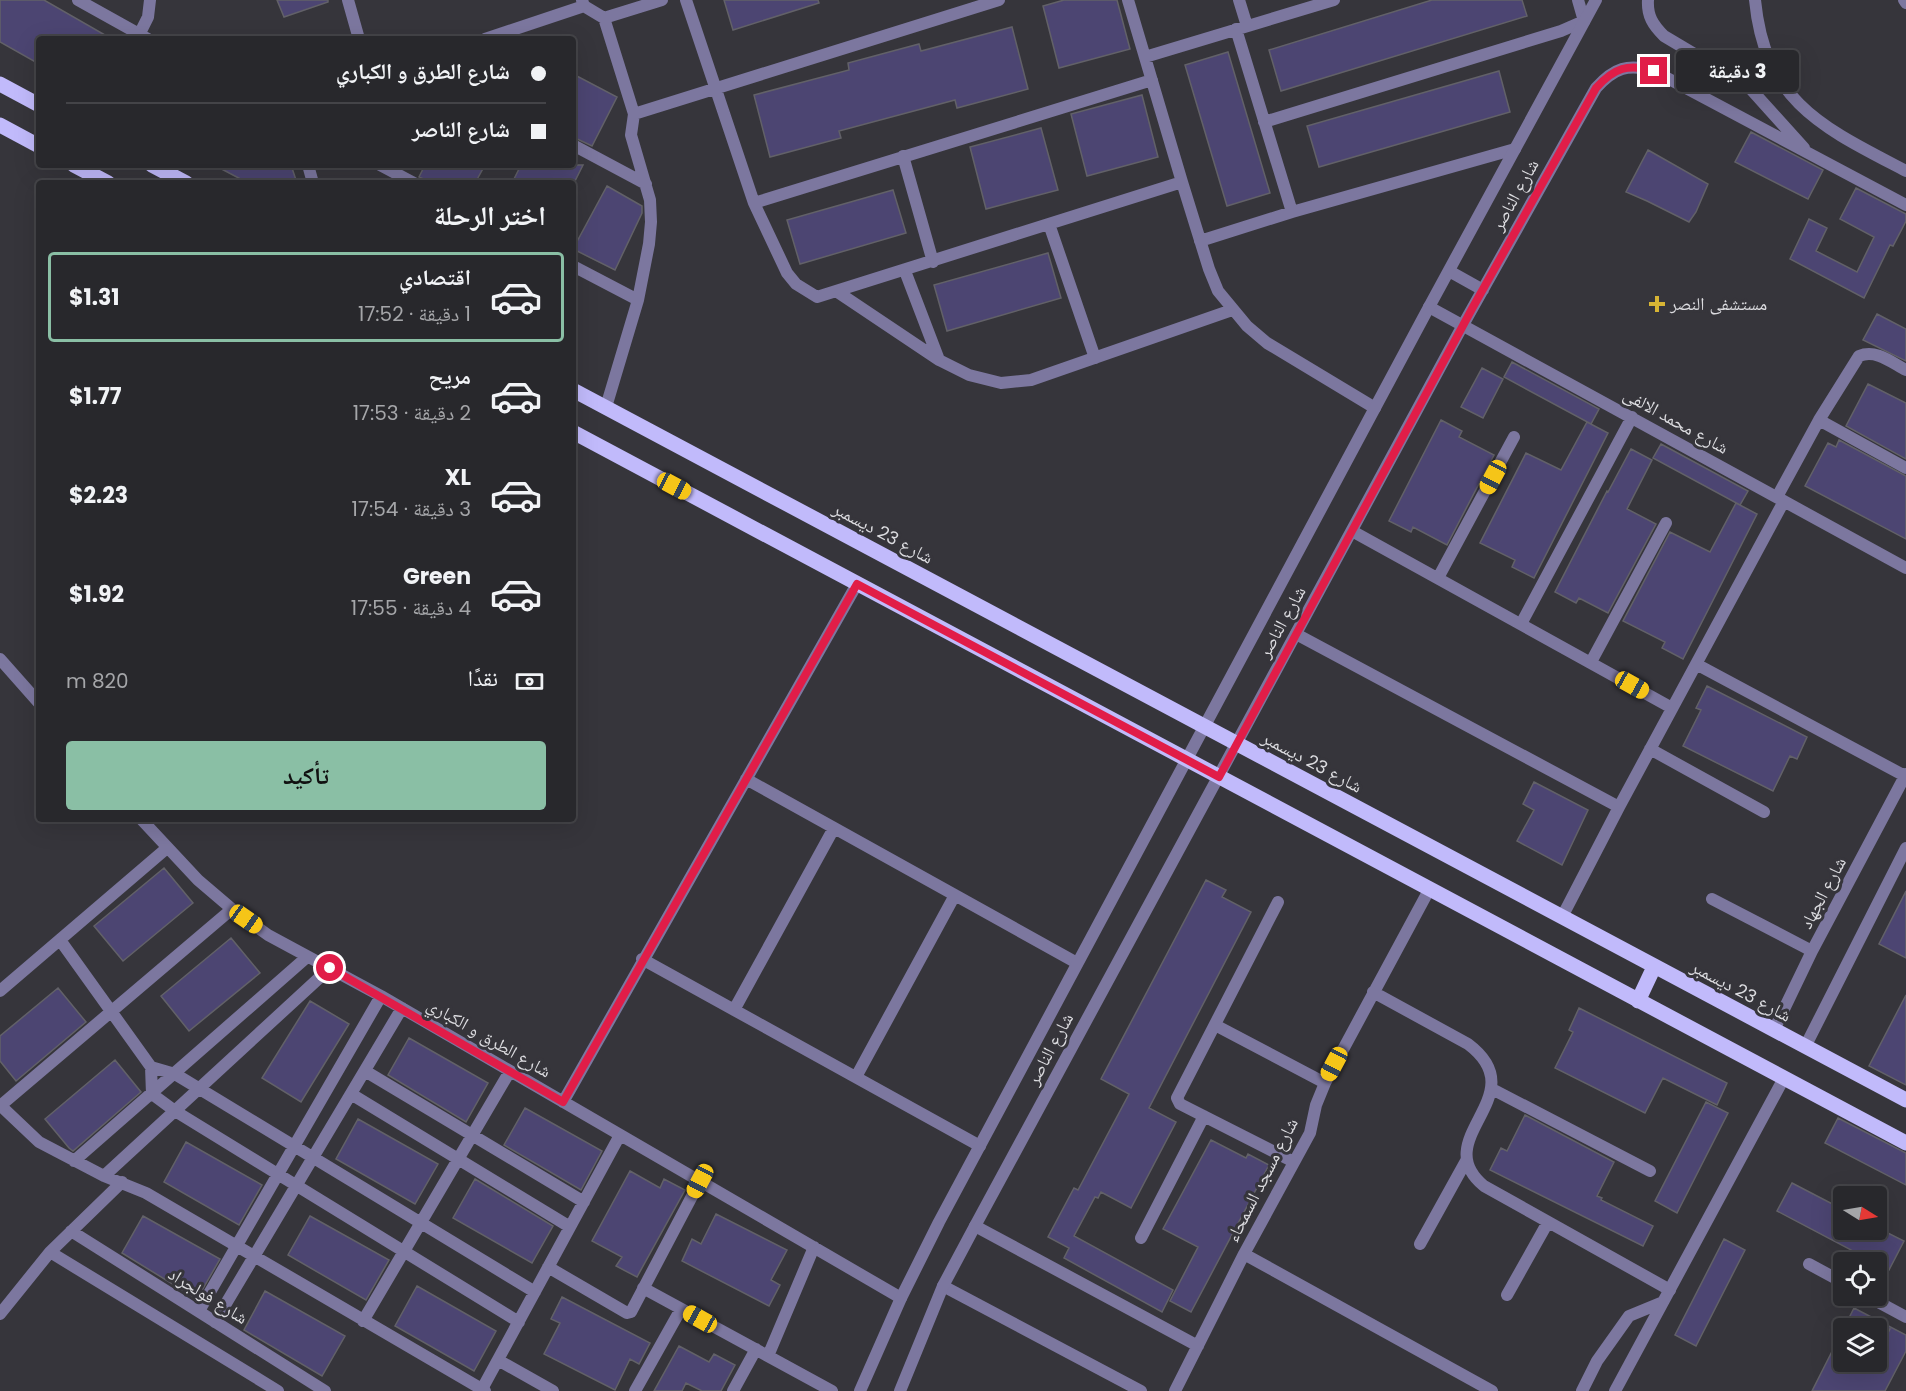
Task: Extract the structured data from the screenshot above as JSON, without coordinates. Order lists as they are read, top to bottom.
{
  "streets": {
    "main road": ["شارع 23 ديسمبر"],
    "street": [
      "شارع الناصر",
      "شارع محمد الالفى",
      "شارع الجهاد",
      "شارع الطرق و الكباري",
      "شارع مسجد السمحاء",
      "شارع فولجراد"
    ]
  },
  "crossings": [
    ["شارع الناصر", "شارع محمد الالفى"],
    ["شارع الناصر", "شارع 23 ديسمبر"],
    ["شارع الناصر", "شارع الطرق و الكباري"],
    ["شارع 23 ديسمبر", "شارع الجهاد"]
  ],
  "places": {
    "health": ["مستشفى النصر"]
  },
  "north": "right",
  "page": {
    "banner": ["شارع الطرق و الكباري", "شارع الناصر"],
    "bubble": "3 دقيقة",
    "heading": "اختر الرحلة",
    "list": [
      {
        "name": "اقتصادي",
        "note": "1 دقيقة · 17:52",
        "value": "$1.31"
      },
      {
        "name": "مريح",
        "note": "2 دقيقة · 17:53",
        "value": "$1.77"
      },
      {
        "name": "XL",
        "note": "3 دقيقة · 17:54",
        "value": "$2.23"
      },
      {
        "name": "Green",
        "note": "4 دقيقة · 17:55",
        "value": "$1.92"
      }
    ],
    "pay": ["نقدًا", "820 m"],
    "buttons": "تأكيد"
  }
}
